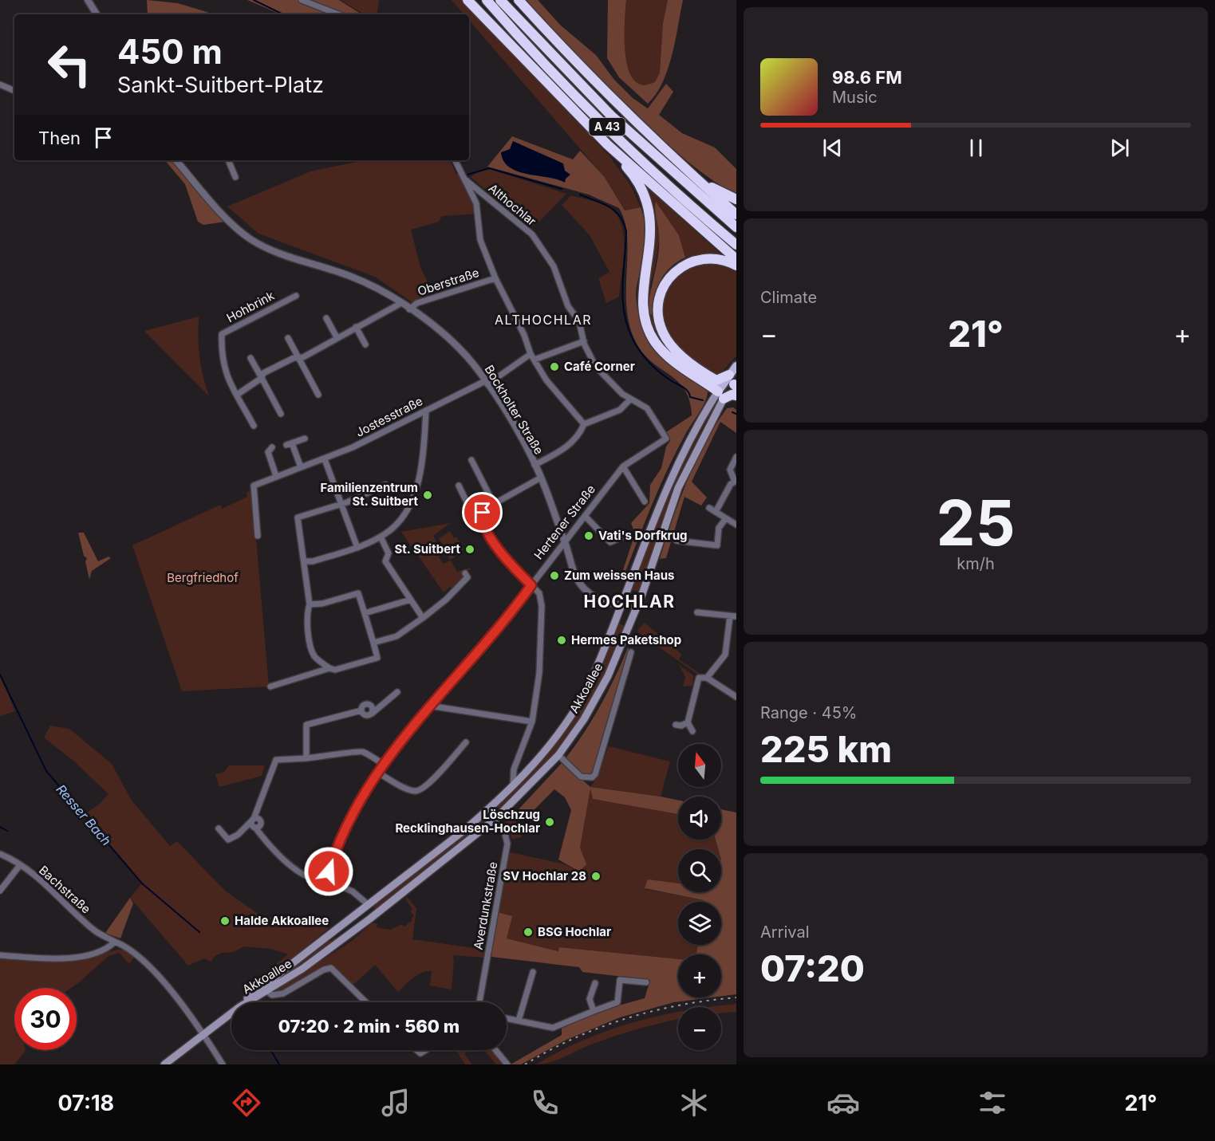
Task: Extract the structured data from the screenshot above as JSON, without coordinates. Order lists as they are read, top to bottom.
{
  "streets": {
    "highway": ["A 43"],
    "main road": ["Akkoallee"],
    "street": [
      "Althochlar",
      "Oberstraße",
      "Hohbrink",
      "Bockholter Straße",
      "Jostesstraße",
      "Hertener Straße",
      "Bachstraße",
      "Averdunkstraße"
    ]
  },
  "crossings": [
    ["Althochlar", "Hertener Straße"],
    ["Oberstraße", "Bockholter Straße"],
    ["Bockholter Straße", "Jostesstraße"],
    ["Bockholter Straße", "Hertener Straße"],
    ["Bockholter Straße", "Akkoallee"],
    ["Akkoallee", "Bachstraße"],
    ["Akkoallee", "Averdunkstraße"]
  ],
  "districts": ["ALTHOCHLAR", "HOCHLAR"],
  "water": ["Resser Bach"],
  "parks": ["Bergfriedhof"],
  "places": [
    "Café Corner",
    "Familienzentrum St. Suitbert",
    "Vati's Dorfkrug",
    "St. Suitbert",
    "Zum weissen Haus",
    "Hermes Paketshop",
    "Löschzug Recklinghausen-Hochlar",
    "SV Hochlar 28",
    "Halde Akkoallee",
    "BSG Hochlar"
  ],
  "north": "top",
  "page": {
    "turn": ["450 m", "Sankt-Suitbert-Platz"],
    "song": ["98.6 FM", "Music"],
    "then": "Then",
    "tile": [
      "Climate",
      ["25", "km/h"],
      ["Range · 45%", "225 km"],
      ["Arrival", "07:20"]
    ],
    "heat": ["−", "21°", "+"],
    "map_buttons": ["+", "−"],
    "limit": "30",
    "trip": "07:20 · 2 min · 560 m",
    "tabs": ["07:18", "21°"]
  }
}
